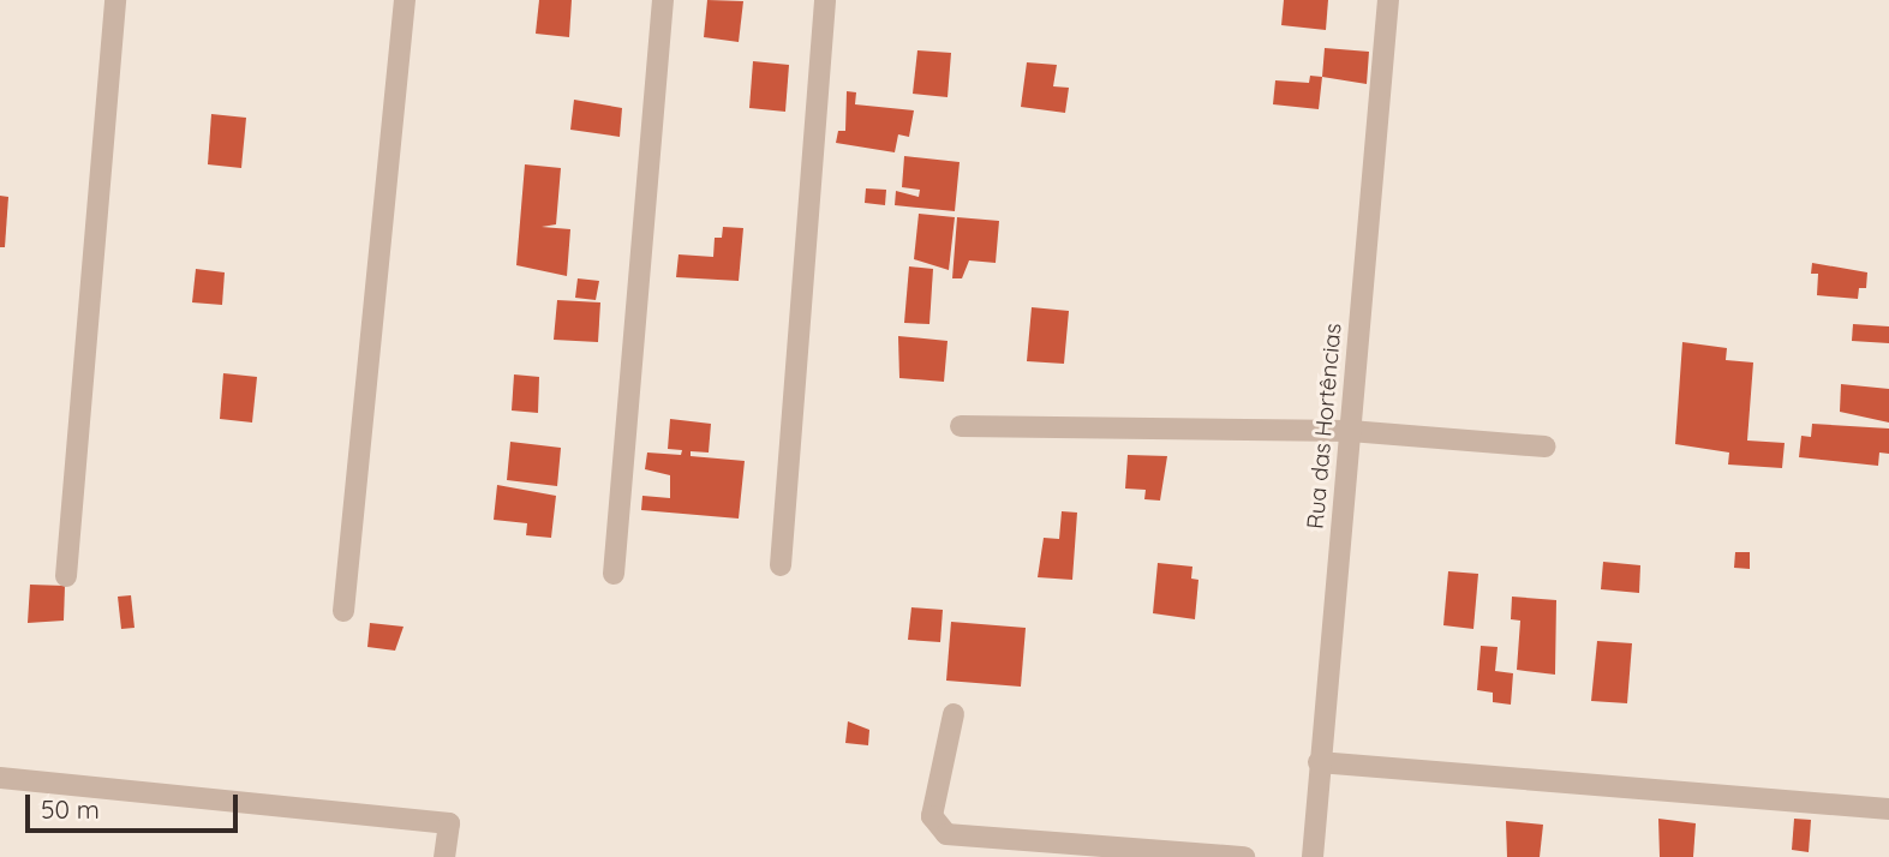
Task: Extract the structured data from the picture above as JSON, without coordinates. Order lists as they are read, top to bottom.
{
  "streets": {
    "street": ["Rua das Hortências"]
  },
  "scale_bar": "50 m"
}
